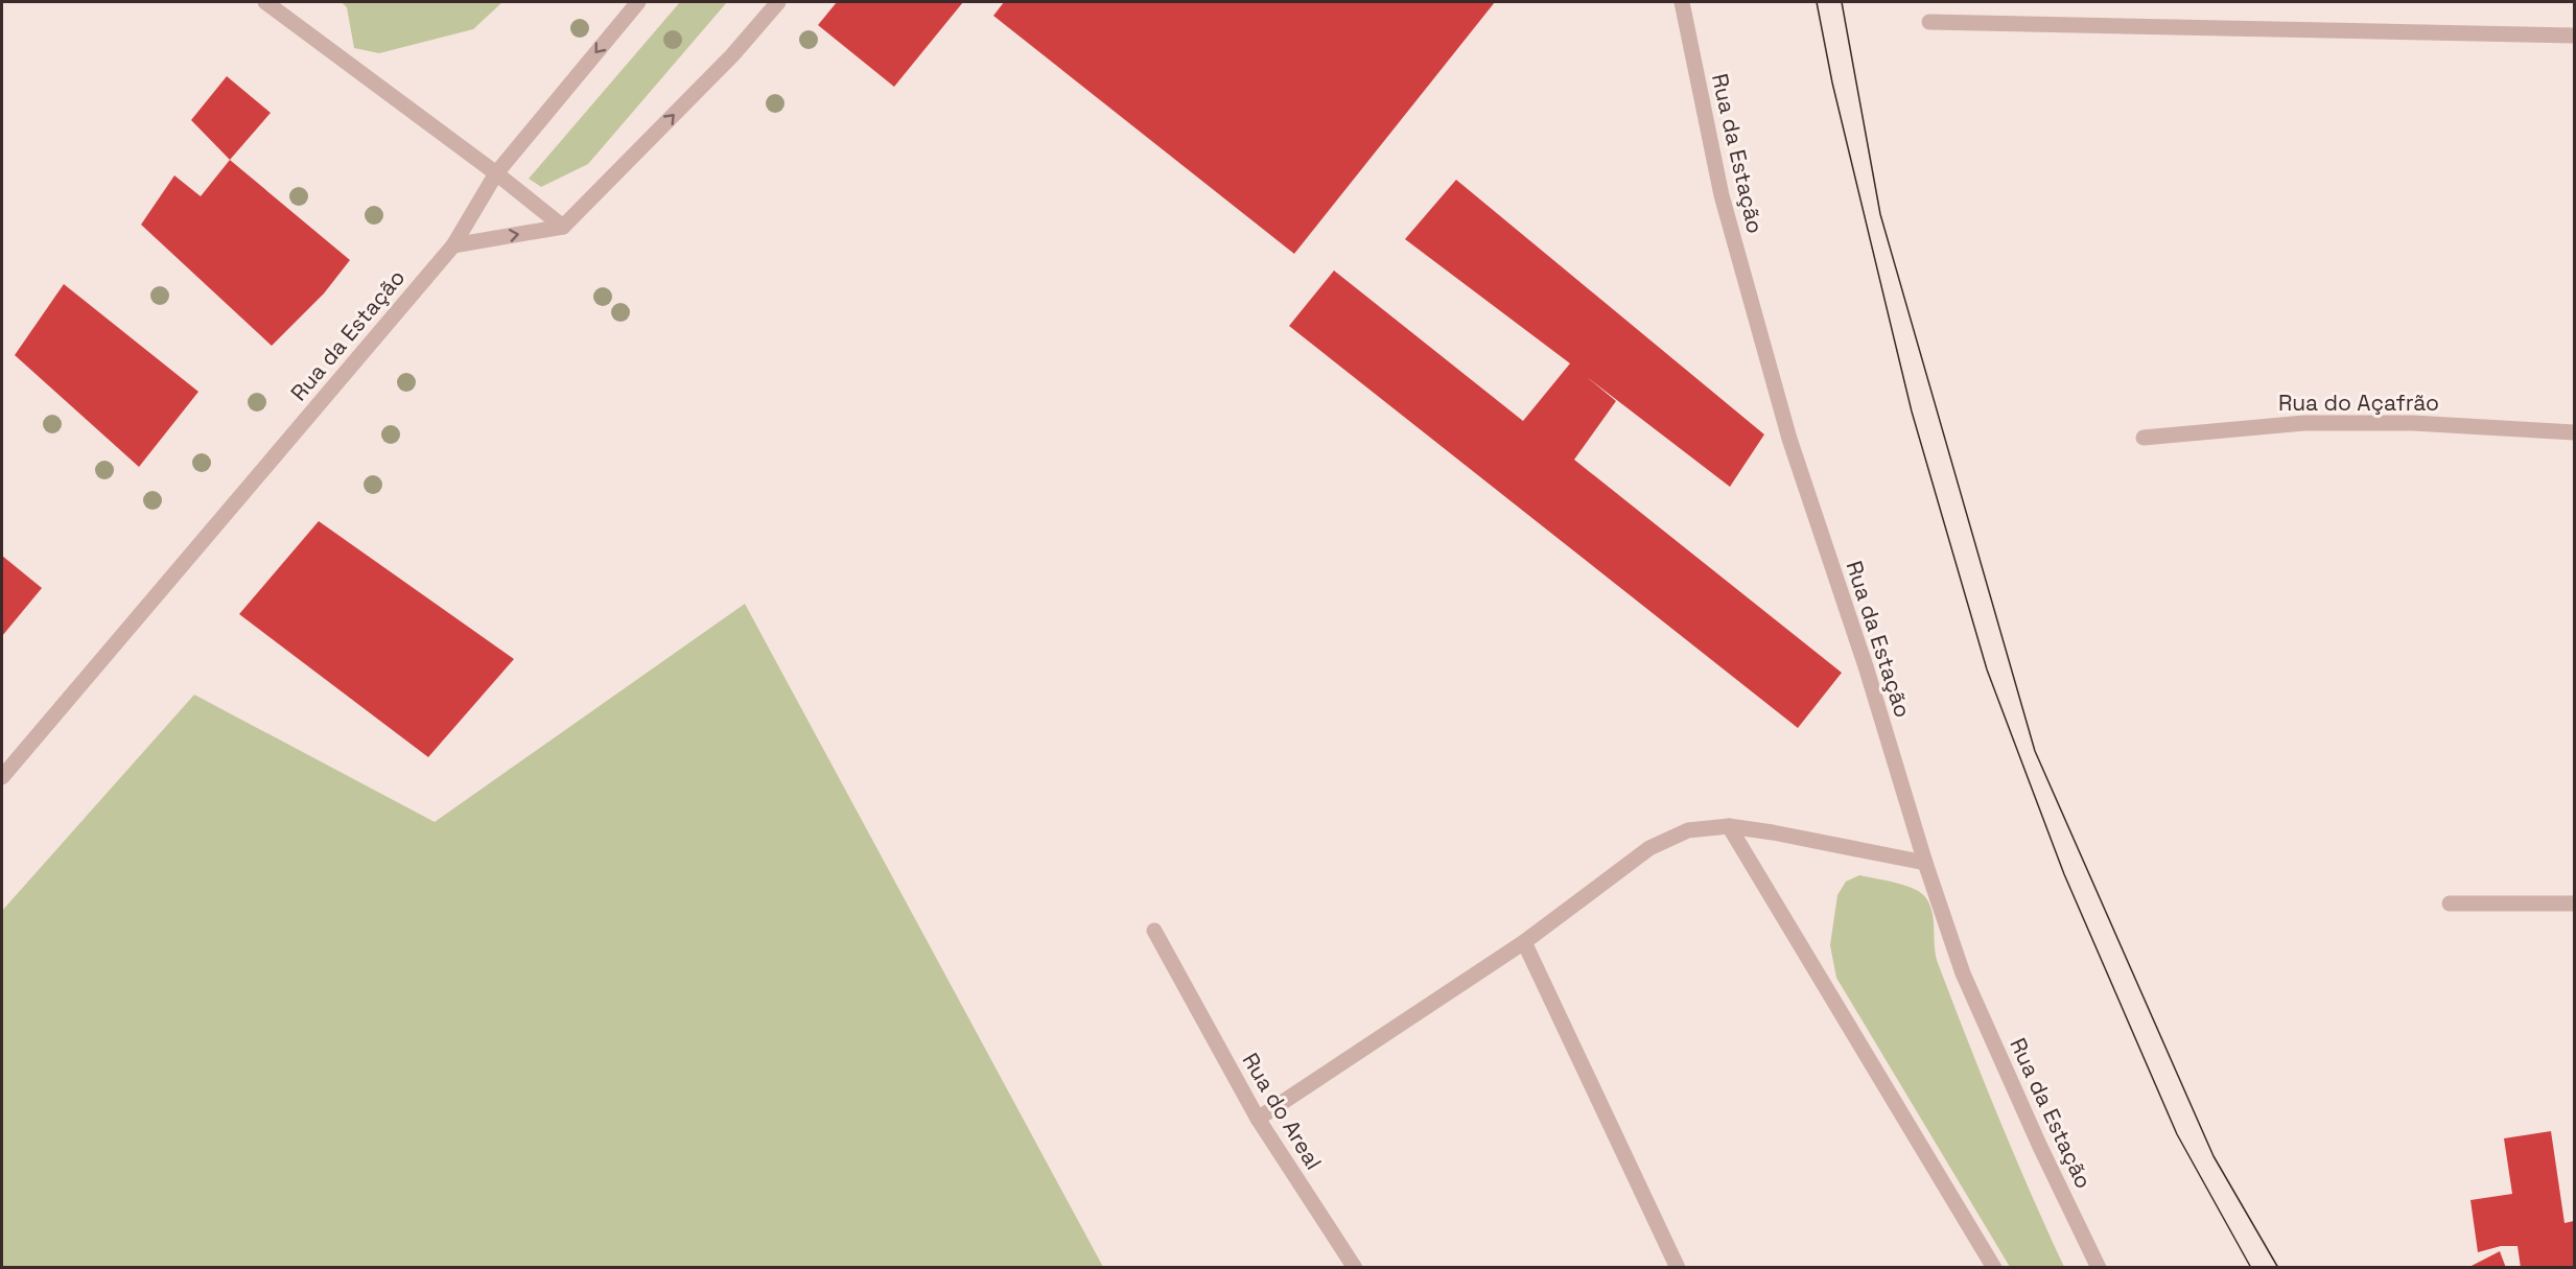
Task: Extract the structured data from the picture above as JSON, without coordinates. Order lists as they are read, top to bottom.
{
  "streets": {
    "street": ["Rua da Estação", "Rua do Açafrão", "Rua do Areal"]
  }
}
